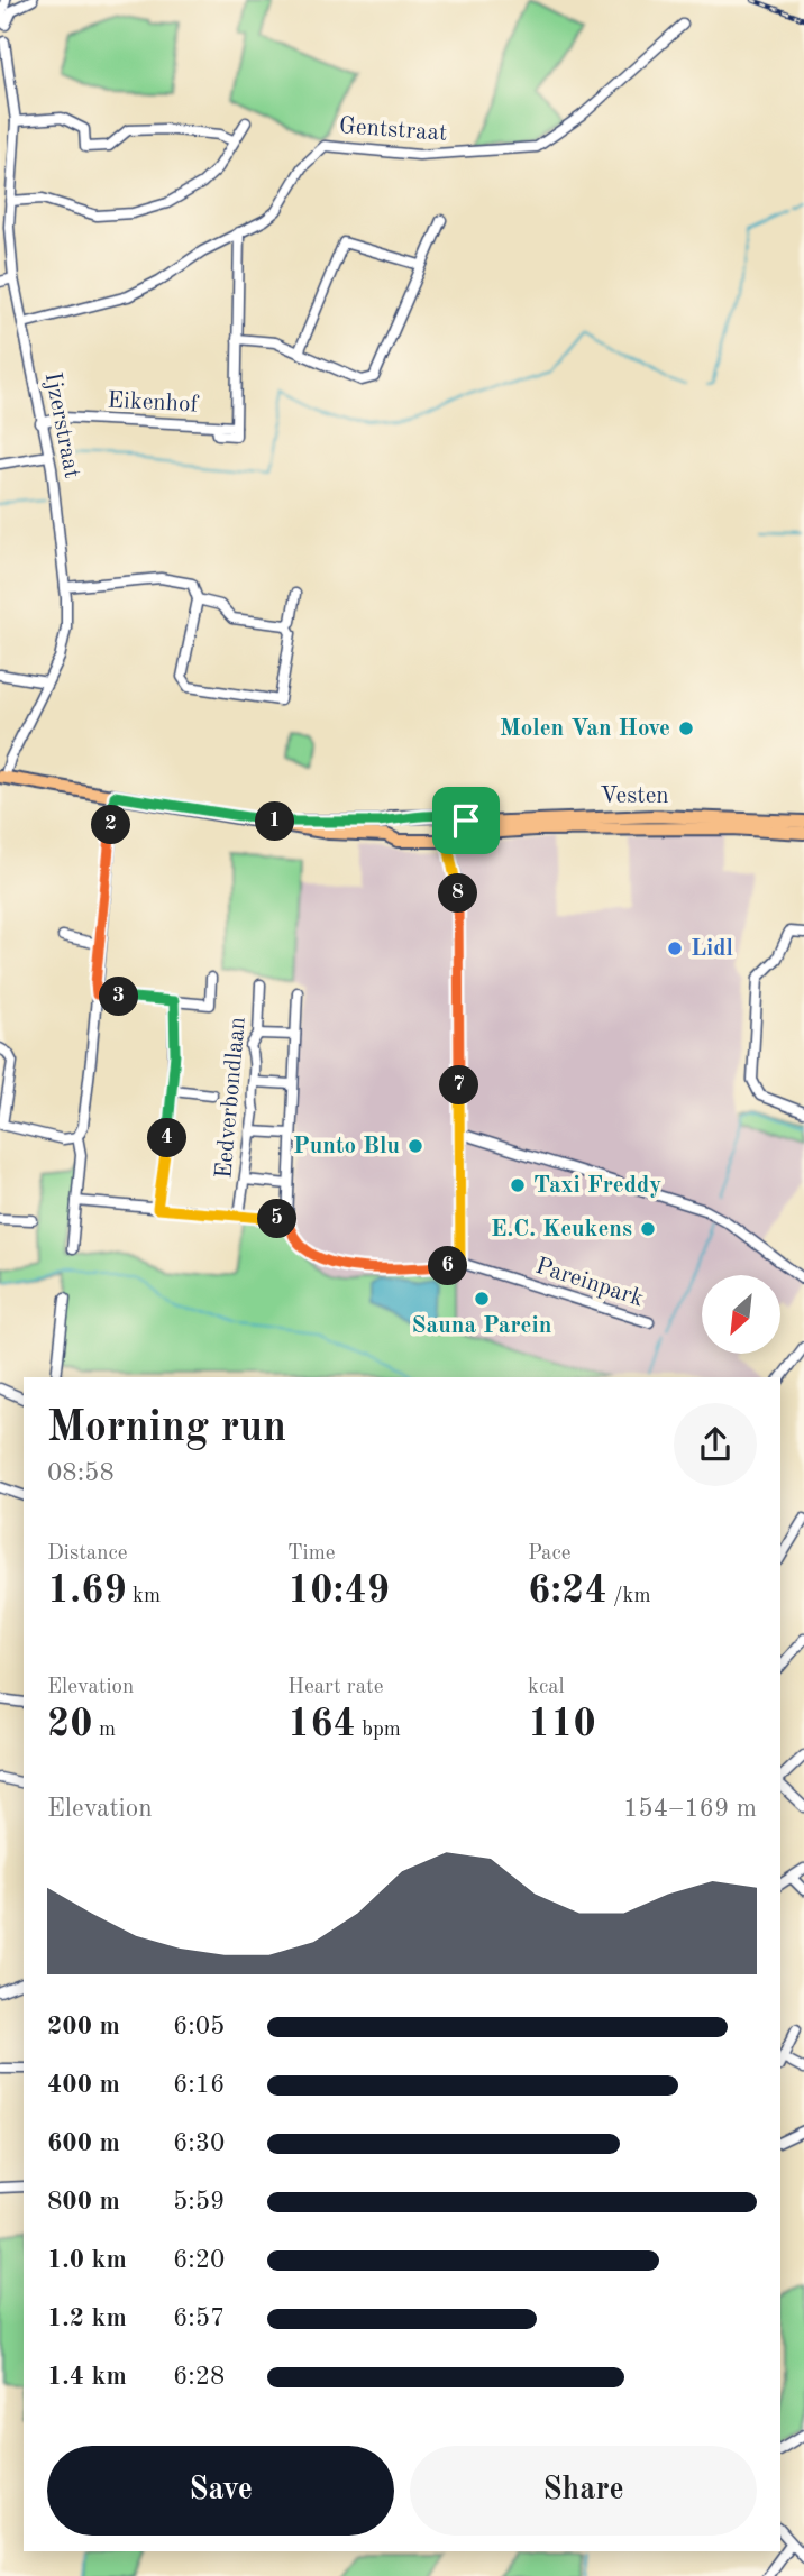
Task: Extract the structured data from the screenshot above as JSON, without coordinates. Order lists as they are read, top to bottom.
{
  "streets": {
    "main road": ["Vesten"],
    "street": [
      "Gentstraat",
      "Eikenhof",
      "Ijzerstraat",
      "Eedverbondlaan",
      "Pareinpark"
    ]
  },
  "crossings": [
    ["Gentstraat", "Eikenhof"],
    ["Gentstraat", "Ijzerstraat"],
    ["Eikenhof", "Ijzerstraat"],
    ["Ijzerstraat", "Vesten"]
  ],
  "places": [
    "Molen Van Hove",
    "Lidl",
    "Punto Blu",
    "Taxi Freddy",
    "E.C. Keukens",
    "Sauna Parein"
  ],
  "north": "bottom left",
  "page": {
    "pins": [
      "1",
      "2",
      "8",
      "3",
      "7",
      "4",
      "5",
      "6"
    ],
    "heading": ["Morning run", "08:58"],
    "stats": [
      ["Distance", "1.69 km"],
      ["Time", "10:49"],
      ["Pace", "6:24 /km"],
      ["Elevation", "20 m"],
      ["Heart rate", "164 bpm"],
      ["kcal", "110"]
    ],
    "chart": ["Elevation", "154–169 m"],
    "list": [
      {
        "name": "200 m",
        "note": "6:05"
      },
      {
        "name": "400 m",
        "note": "6:16"
      },
      {
        "name": "600 m",
        "note": "6:30"
      },
      {
        "name": "800 m",
        "note": "5:59"
      },
      {
        "name": "1.0 km",
        "note": "6:20"
      },
      {
        "name": "1.2 km",
        "note": "6:57"
      },
      {
        "name": "1.4 km",
        "note": "6:28"
      }
    ],
    "buttons": ["Save", "Share"]
  }
}
